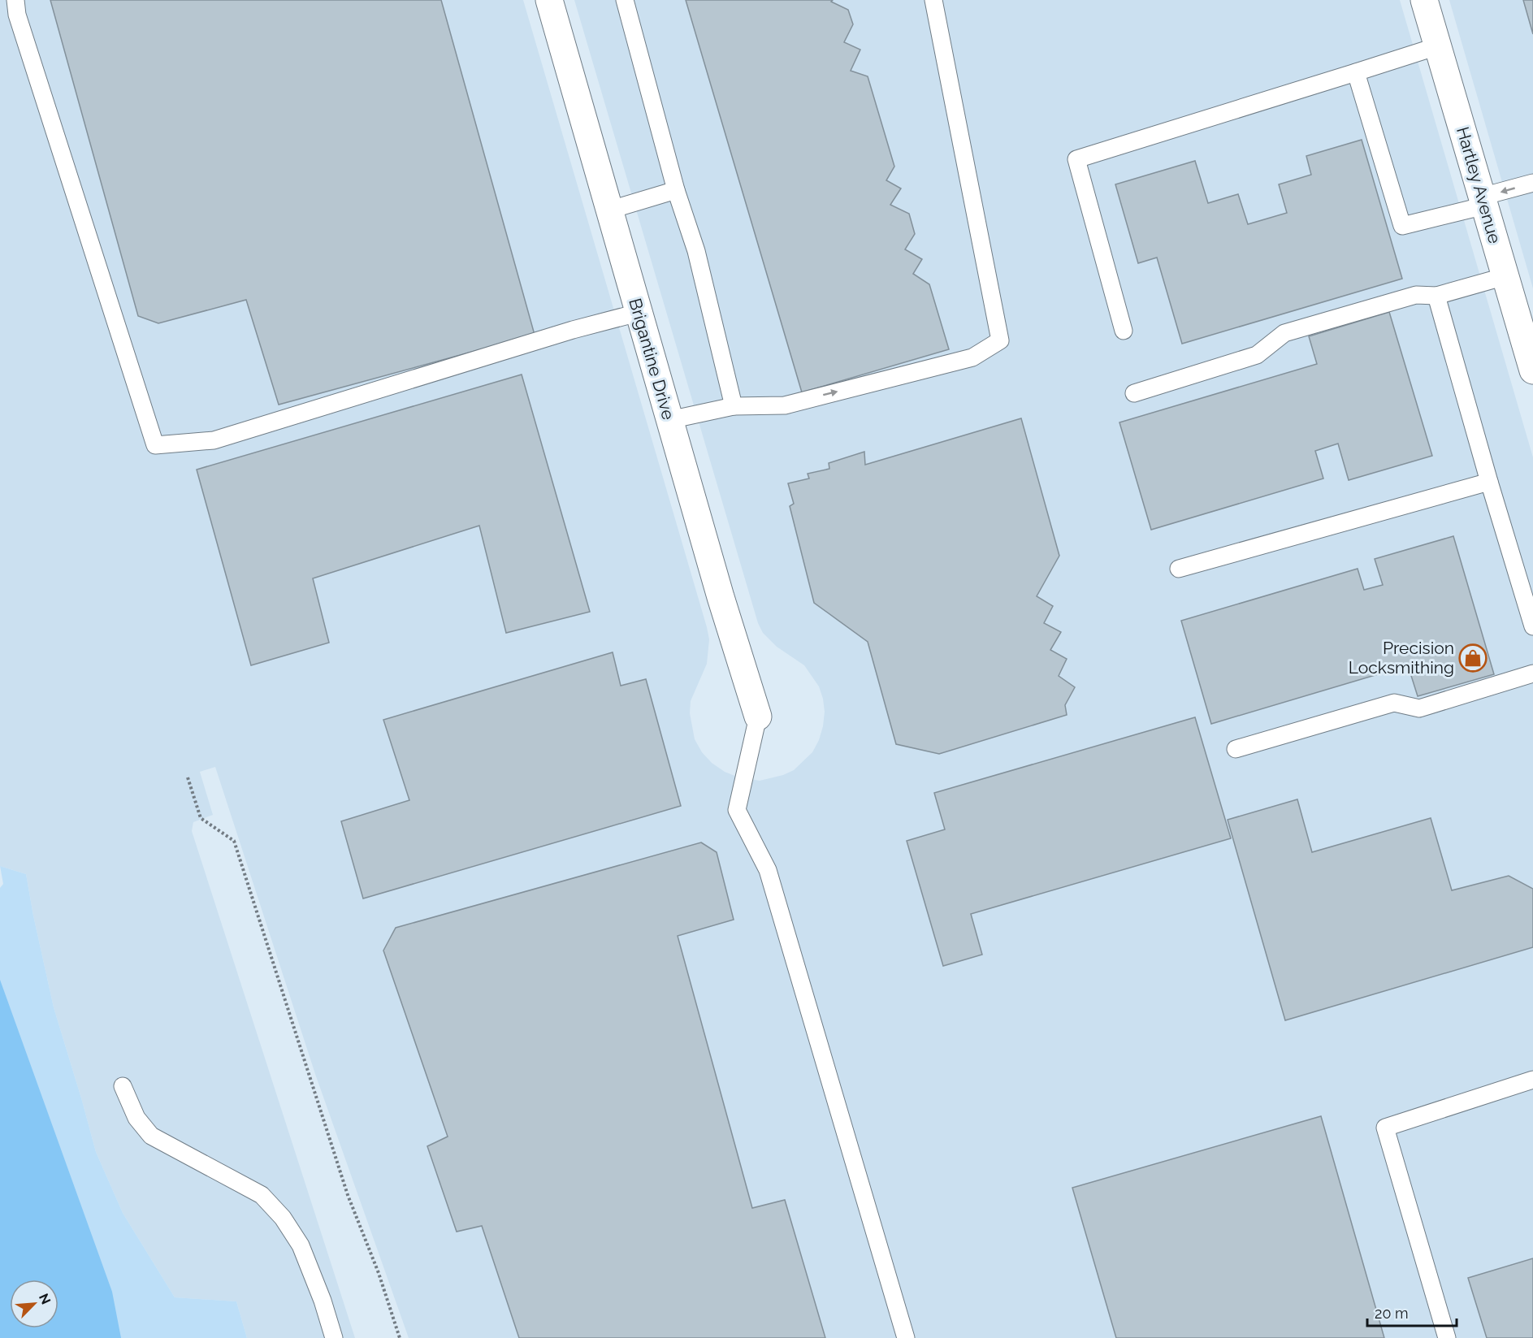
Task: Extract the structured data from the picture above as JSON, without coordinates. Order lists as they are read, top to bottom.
{
  "streets": {
    "street": ["Hartley Avenue", "Brigantine Drive"]
  },
  "places": {
    "shop": ["Precision Locksmithing"]
  },
  "scale_bar": "20 m",
  "north": "top right"
}
